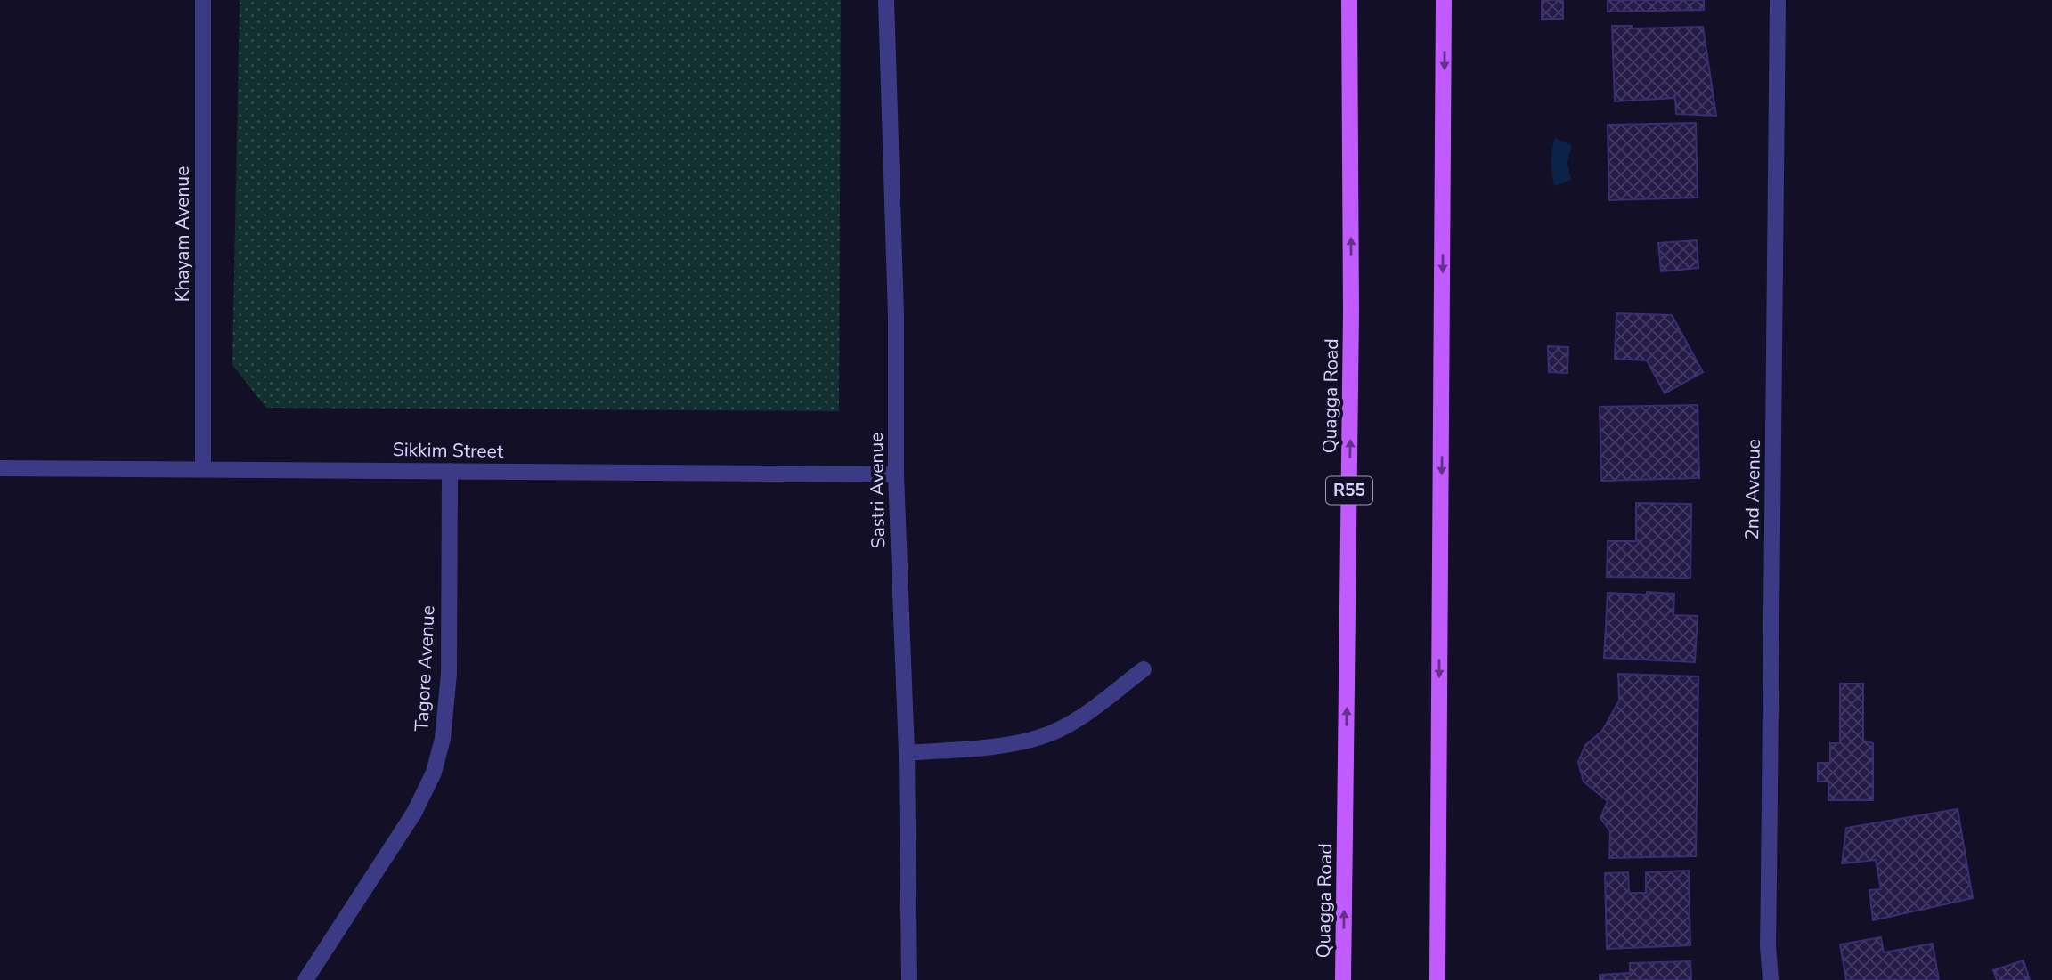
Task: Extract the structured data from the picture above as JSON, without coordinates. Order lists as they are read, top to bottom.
{
  "streets": {
    "main road": ["Quagga Road", "R55"],
    "street": [
      "Khayam Avenue",
      "Sikkim Street",
      "2nd Avenue",
      "Sastri Avenue",
      "Tagore Avenue"
    ]
  },
  "crossings": [
    ["Khayam Avenue", "Sikkim Street"],
    ["Sikkim Street", "Sastri Avenue"],
    ["Sikkim Street", "Tagore Avenue"]
  ]
}
